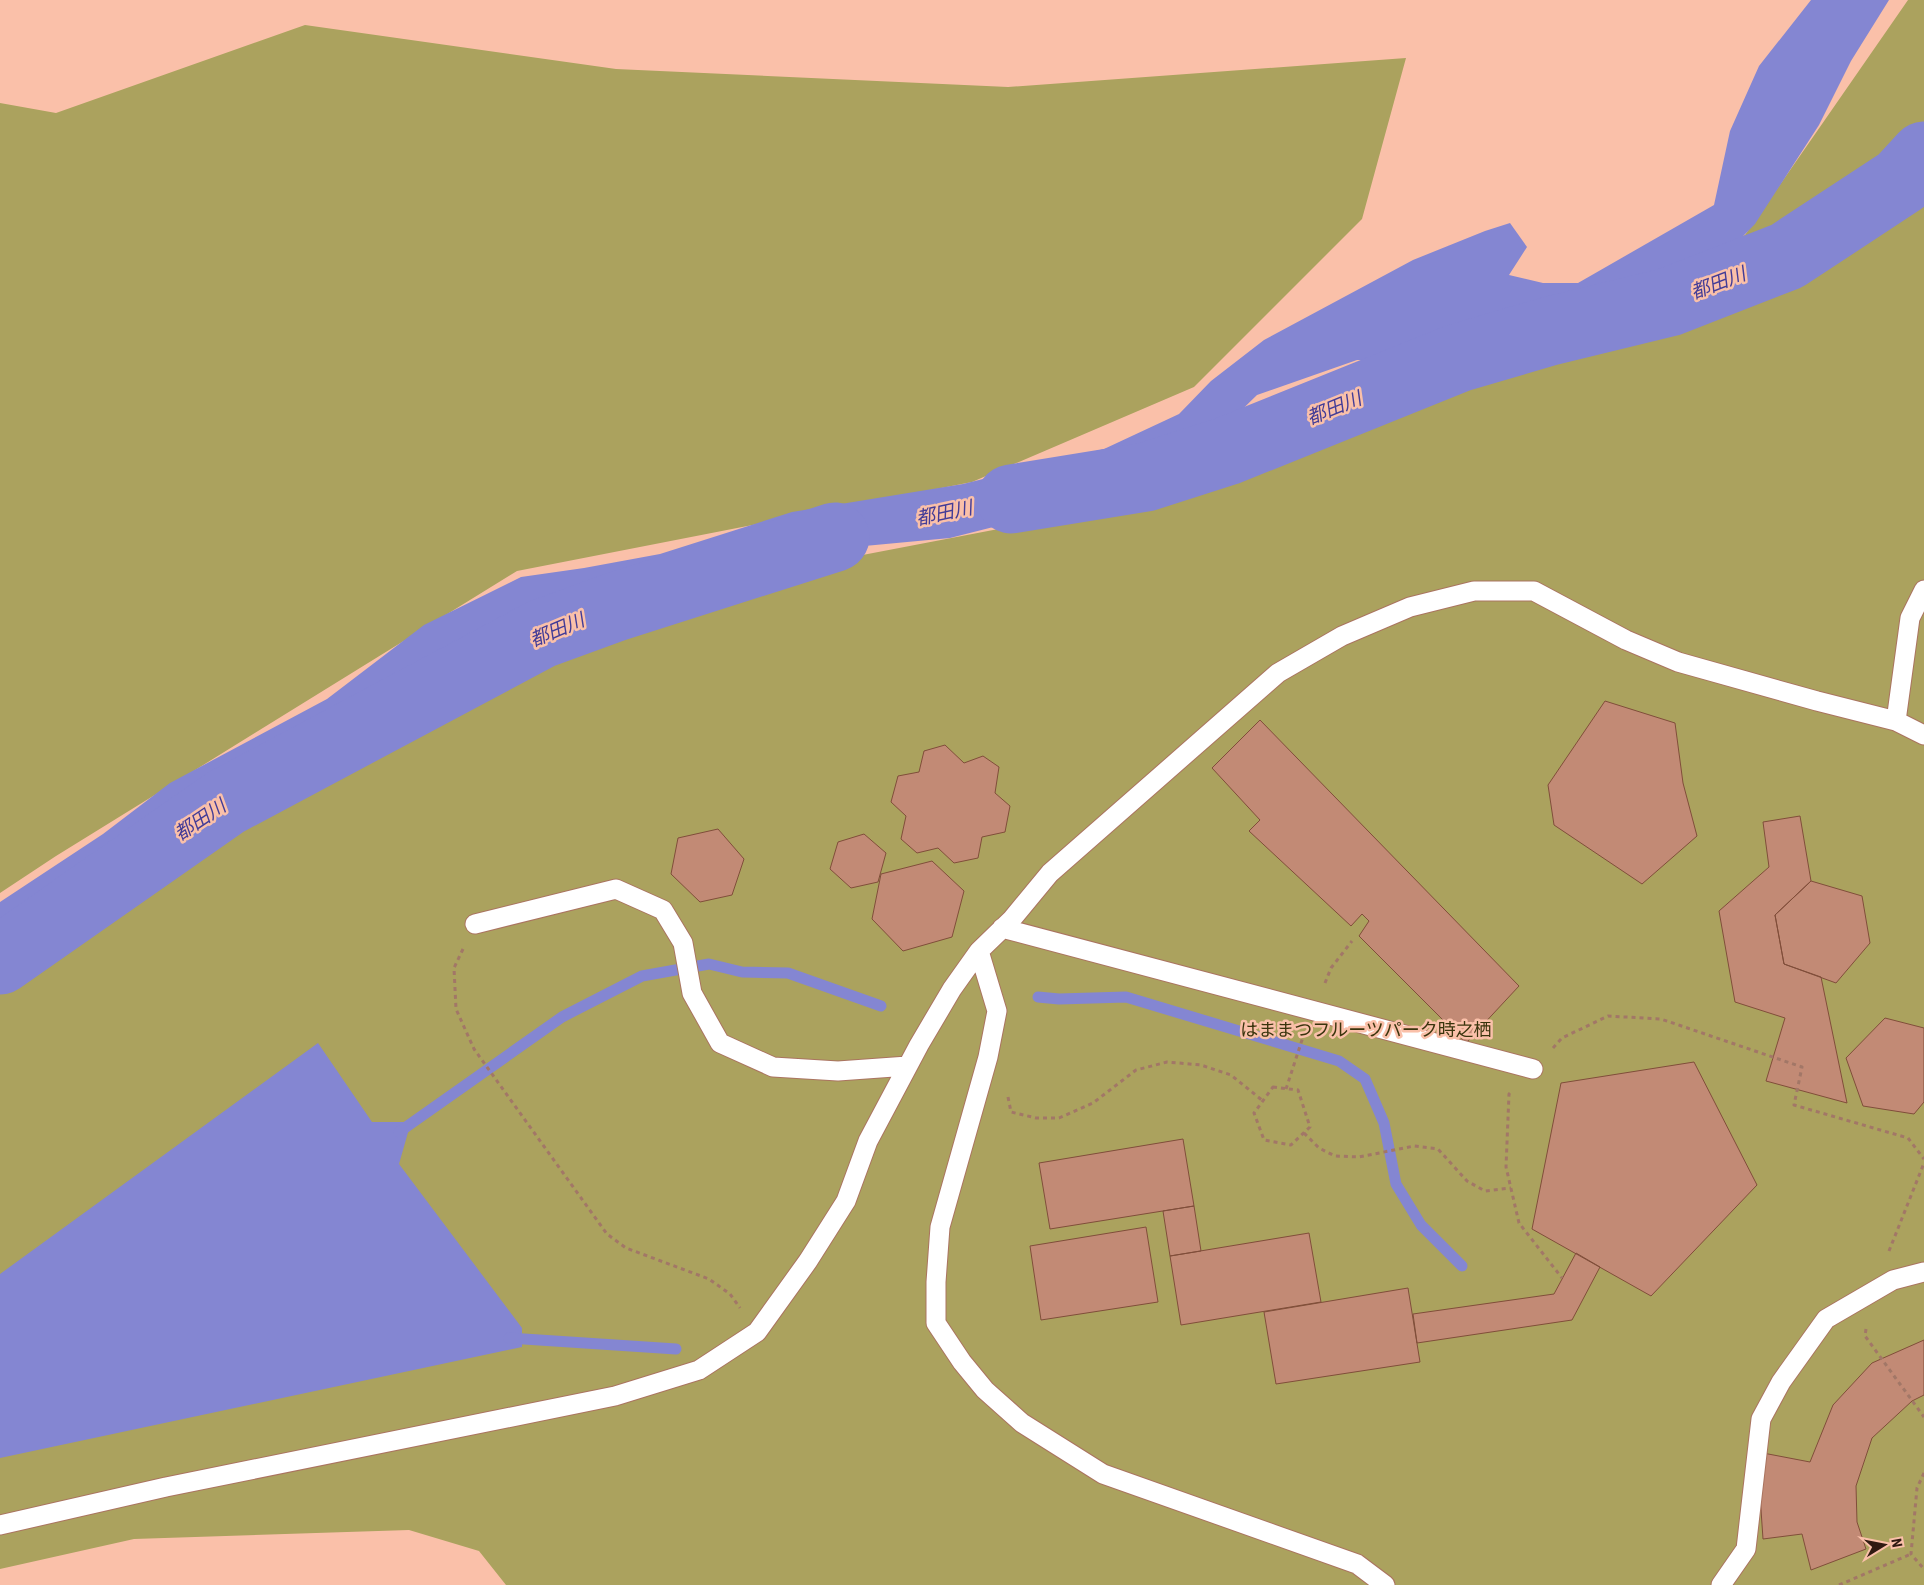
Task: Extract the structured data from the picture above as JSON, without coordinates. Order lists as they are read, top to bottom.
{
  "water": ["都田川"],
  "parks": ["はままつフルーツパーク時之栖"],
  "north": "right"
}
